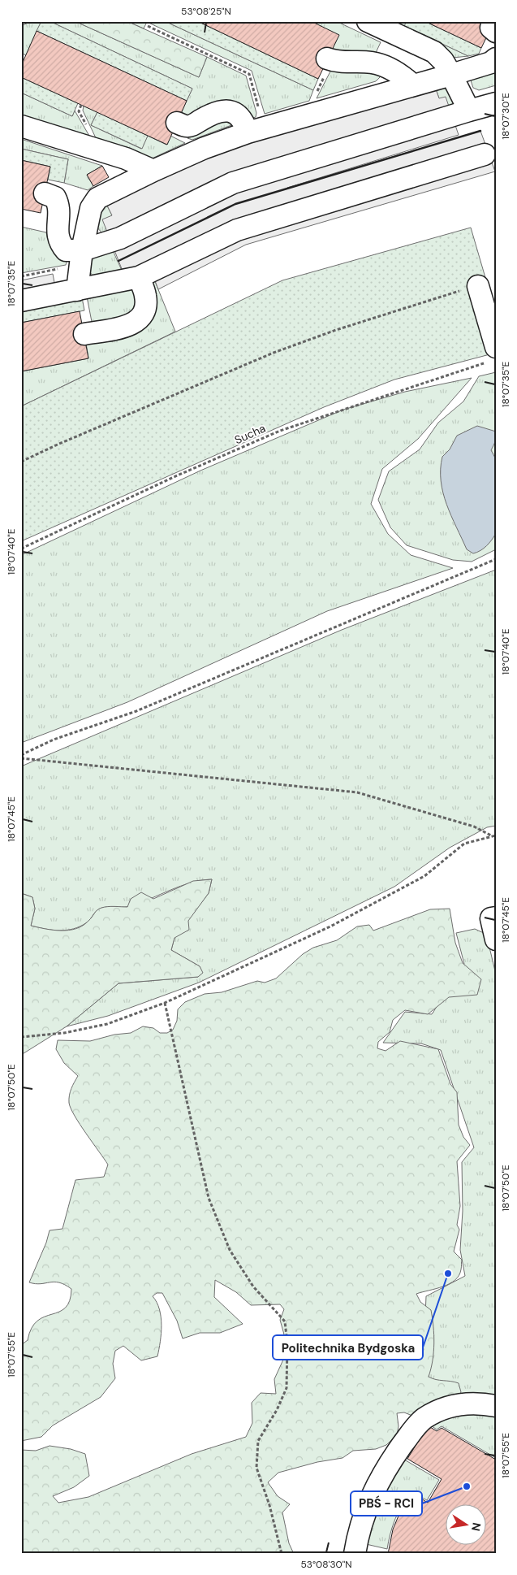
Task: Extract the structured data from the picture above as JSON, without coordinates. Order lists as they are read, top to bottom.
{
  "streets": {
    "path": ["Sucha"]
  },
  "places": ["Politechnika Bydgoska", "PBŚ - RCI"],
  "north": "right",
  "coordinates": [
    "53°08'25\"N",
    "18°07'30\"E",
    "18°07'35\"E",
    "18°07'40\"E",
    "18°07'45\"E",
    "18°07'50\"E",
    "18°07'55\"E",
    "53°08'30\"N"
  ]
}
